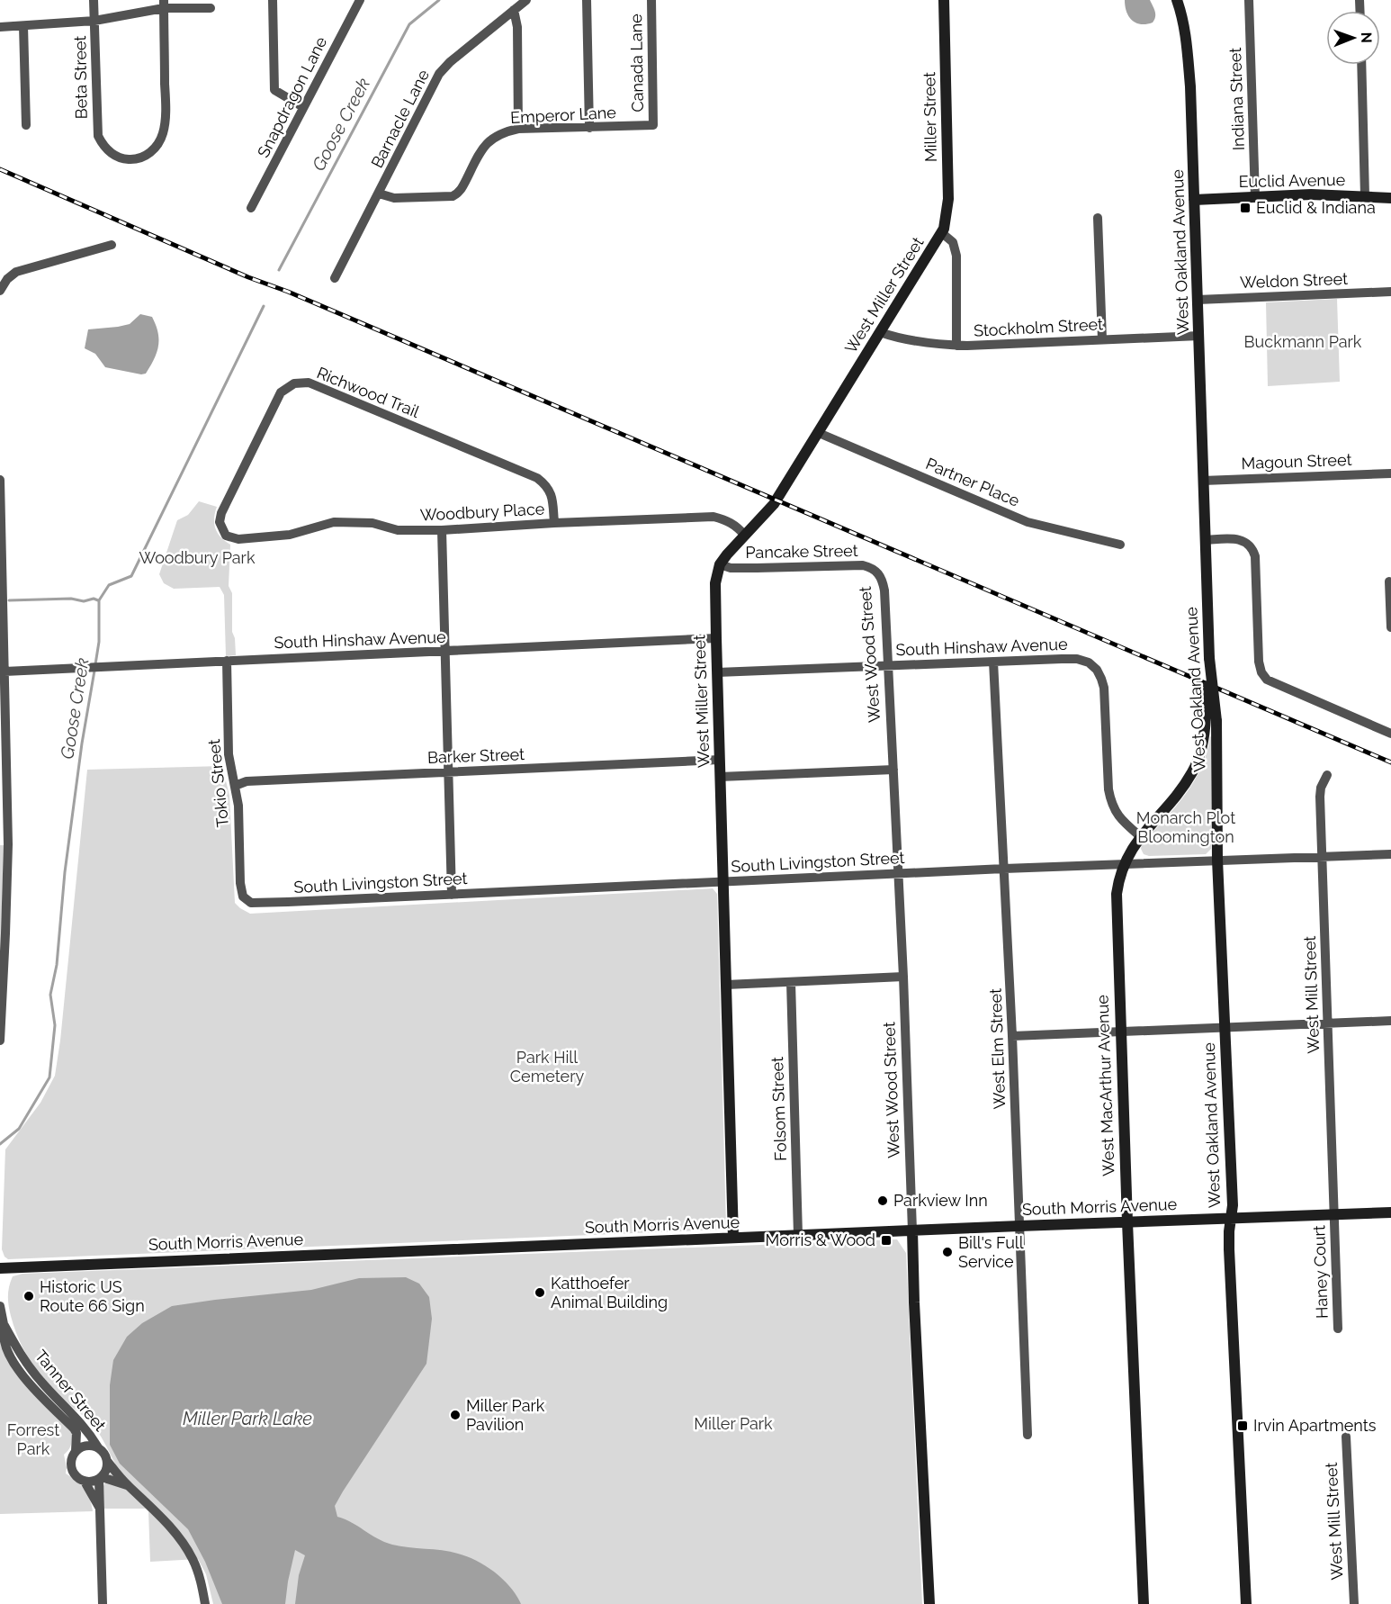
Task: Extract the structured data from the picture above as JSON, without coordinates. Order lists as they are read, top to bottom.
{
  "streets": {
    "main road": [
      "Miller Street",
      "Euclid Avenue",
      "West Oakland Avenue",
      "West Miller Street",
      "West Wood Street",
      "West MacArthur Avenue",
      "South Morris Avenue"
    ],
    "street": [
      "Canada Lane",
      "Beta Street",
      "Snapdragon Lane",
      "Indiana Street",
      "Emperor Lane",
      "Barnacle Lane",
      "Weldon Street",
      "Stockholm Street",
      "Richwood Trail",
      "Magoun Street",
      "Partner Place",
      "Woodbury Place",
      "Pancake Street",
      "South Hinshaw Avenue",
      "Barker Street",
      "Tokio Street",
      "South Livingston Street",
      "West Mill Street",
      "West Elm Street",
      "Folsom Street",
      "Haney Court",
      "Tanner Street"
    ]
  },
  "crossings": [
    ["Canada Lane", "Emperor Lane"],
    ["Indiana Street", "Euclid Avenue"],
    ["Emperor Lane", "Barnacle Lane"],
    ["Miller Street", "West Miller Street"],
    ["Euclid Avenue", "West Oakland Avenue"],
    ["West Oakland Avenue", "Weldon Street"],
    ["West Oakland Avenue", "Stockholm Street"],
    ["West Oakland Avenue", "Magoun Street"],
    ["West Oakland Avenue", "South Livingston Street"],
    ["West Oakland Avenue", "West MacArthur Avenue"],
    ["West Oakland Avenue", "South Morris Avenue"],
    ["West Miller Street", "Stockholm Street"],
    ["West Miller Street", "Partner Place"],
    ["West Miller Street", "Woodbury Place"],
    ["West Miller Street", "Pancake Street"],
    ["West Miller Street", "South Hinshaw Avenue"],
    ["West Miller Street", "Barker Street"],
    ["West Miller Street", "South Livingston Street"],
    ["West Miller Street", "South Morris Avenue"],
    ["Richwood Trail", "Woodbury Place"],
    ["Pancake Street", "West Wood Street"],
    ["South Hinshaw Avenue", "West Wood Street"],
    ["South Hinshaw Avenue", "Tokio Street"],
    ["South Hinshaw Avenue", "West Elm Street"],
    ["South Hinshaw Avenue", "West MacArthur Avenue"],
    ["West Wood Street", "South Livingston Street"],
    ["West Wood Street", "South Morris Avenue"],
    ["Barker Street", "Tokio Street"],
    ["Tokio Street", "South Livingston Street"],
    ["South Livingston Street", "West Mill Street"],
    ["South Livingston Street", "West Elm Street"],
    ["South Livingston Street", "West MacArthur Avenue"],
    ["West Mill Street", "South Morris Avenue"],
    ["West Mill Street", "Haney Court"],
    ["West Elm Street", "South Morris Avenue"],
    ["West MacArthur Avenue", "South Morris Avenue"],
    ["Folsom Street", "South Morris Avenue"],
    ["South Morris Avenue", "Haney Court"]
  ],
  "water": ["Goose Creek", "Miller Park Lake"],
  "parks": [
    "Buckmann Park",
    "Woodbury Park",
    "Monarch Plot Bloomington",
    "Park Hill Cemetery",
    "Miller Park",
    "Forrest Park"
  ],
  "places": {
    "transit": ["Euclid & Indiana", "Morris & Wood", "Irvin Apartments"],
    "other": [
      "Parkview Inn",
      "Bill's Full Service",
      "Katthoefer Animal Building",
      "Historic US Route 66 Sign",
      "Miller Park Pavilion"
    ]
  },
  "north": "right"
}
